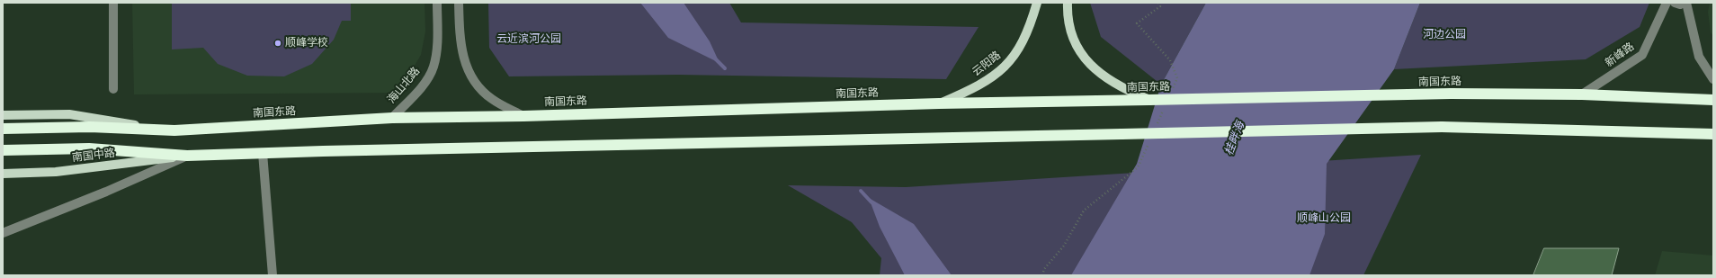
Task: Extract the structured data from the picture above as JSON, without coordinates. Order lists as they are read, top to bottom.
{
  "streets": {
    "highway": ["南国东路"],
    "main road": ["云阳路", "南国中路"],
    "street": ["新峰路", "海山北路"]
  },
  "crossings": [
    ["新峰路", "南国东路"],
    ["云阳路", "南国东路"],
    ["南国东路", "海山北路"]
  ],
  "water": ["桂畔海"],
  "parks": ["河边公园", "云近滨河公园", "顺峰山公园"],
  "places": ["顺峰学校"]
}
